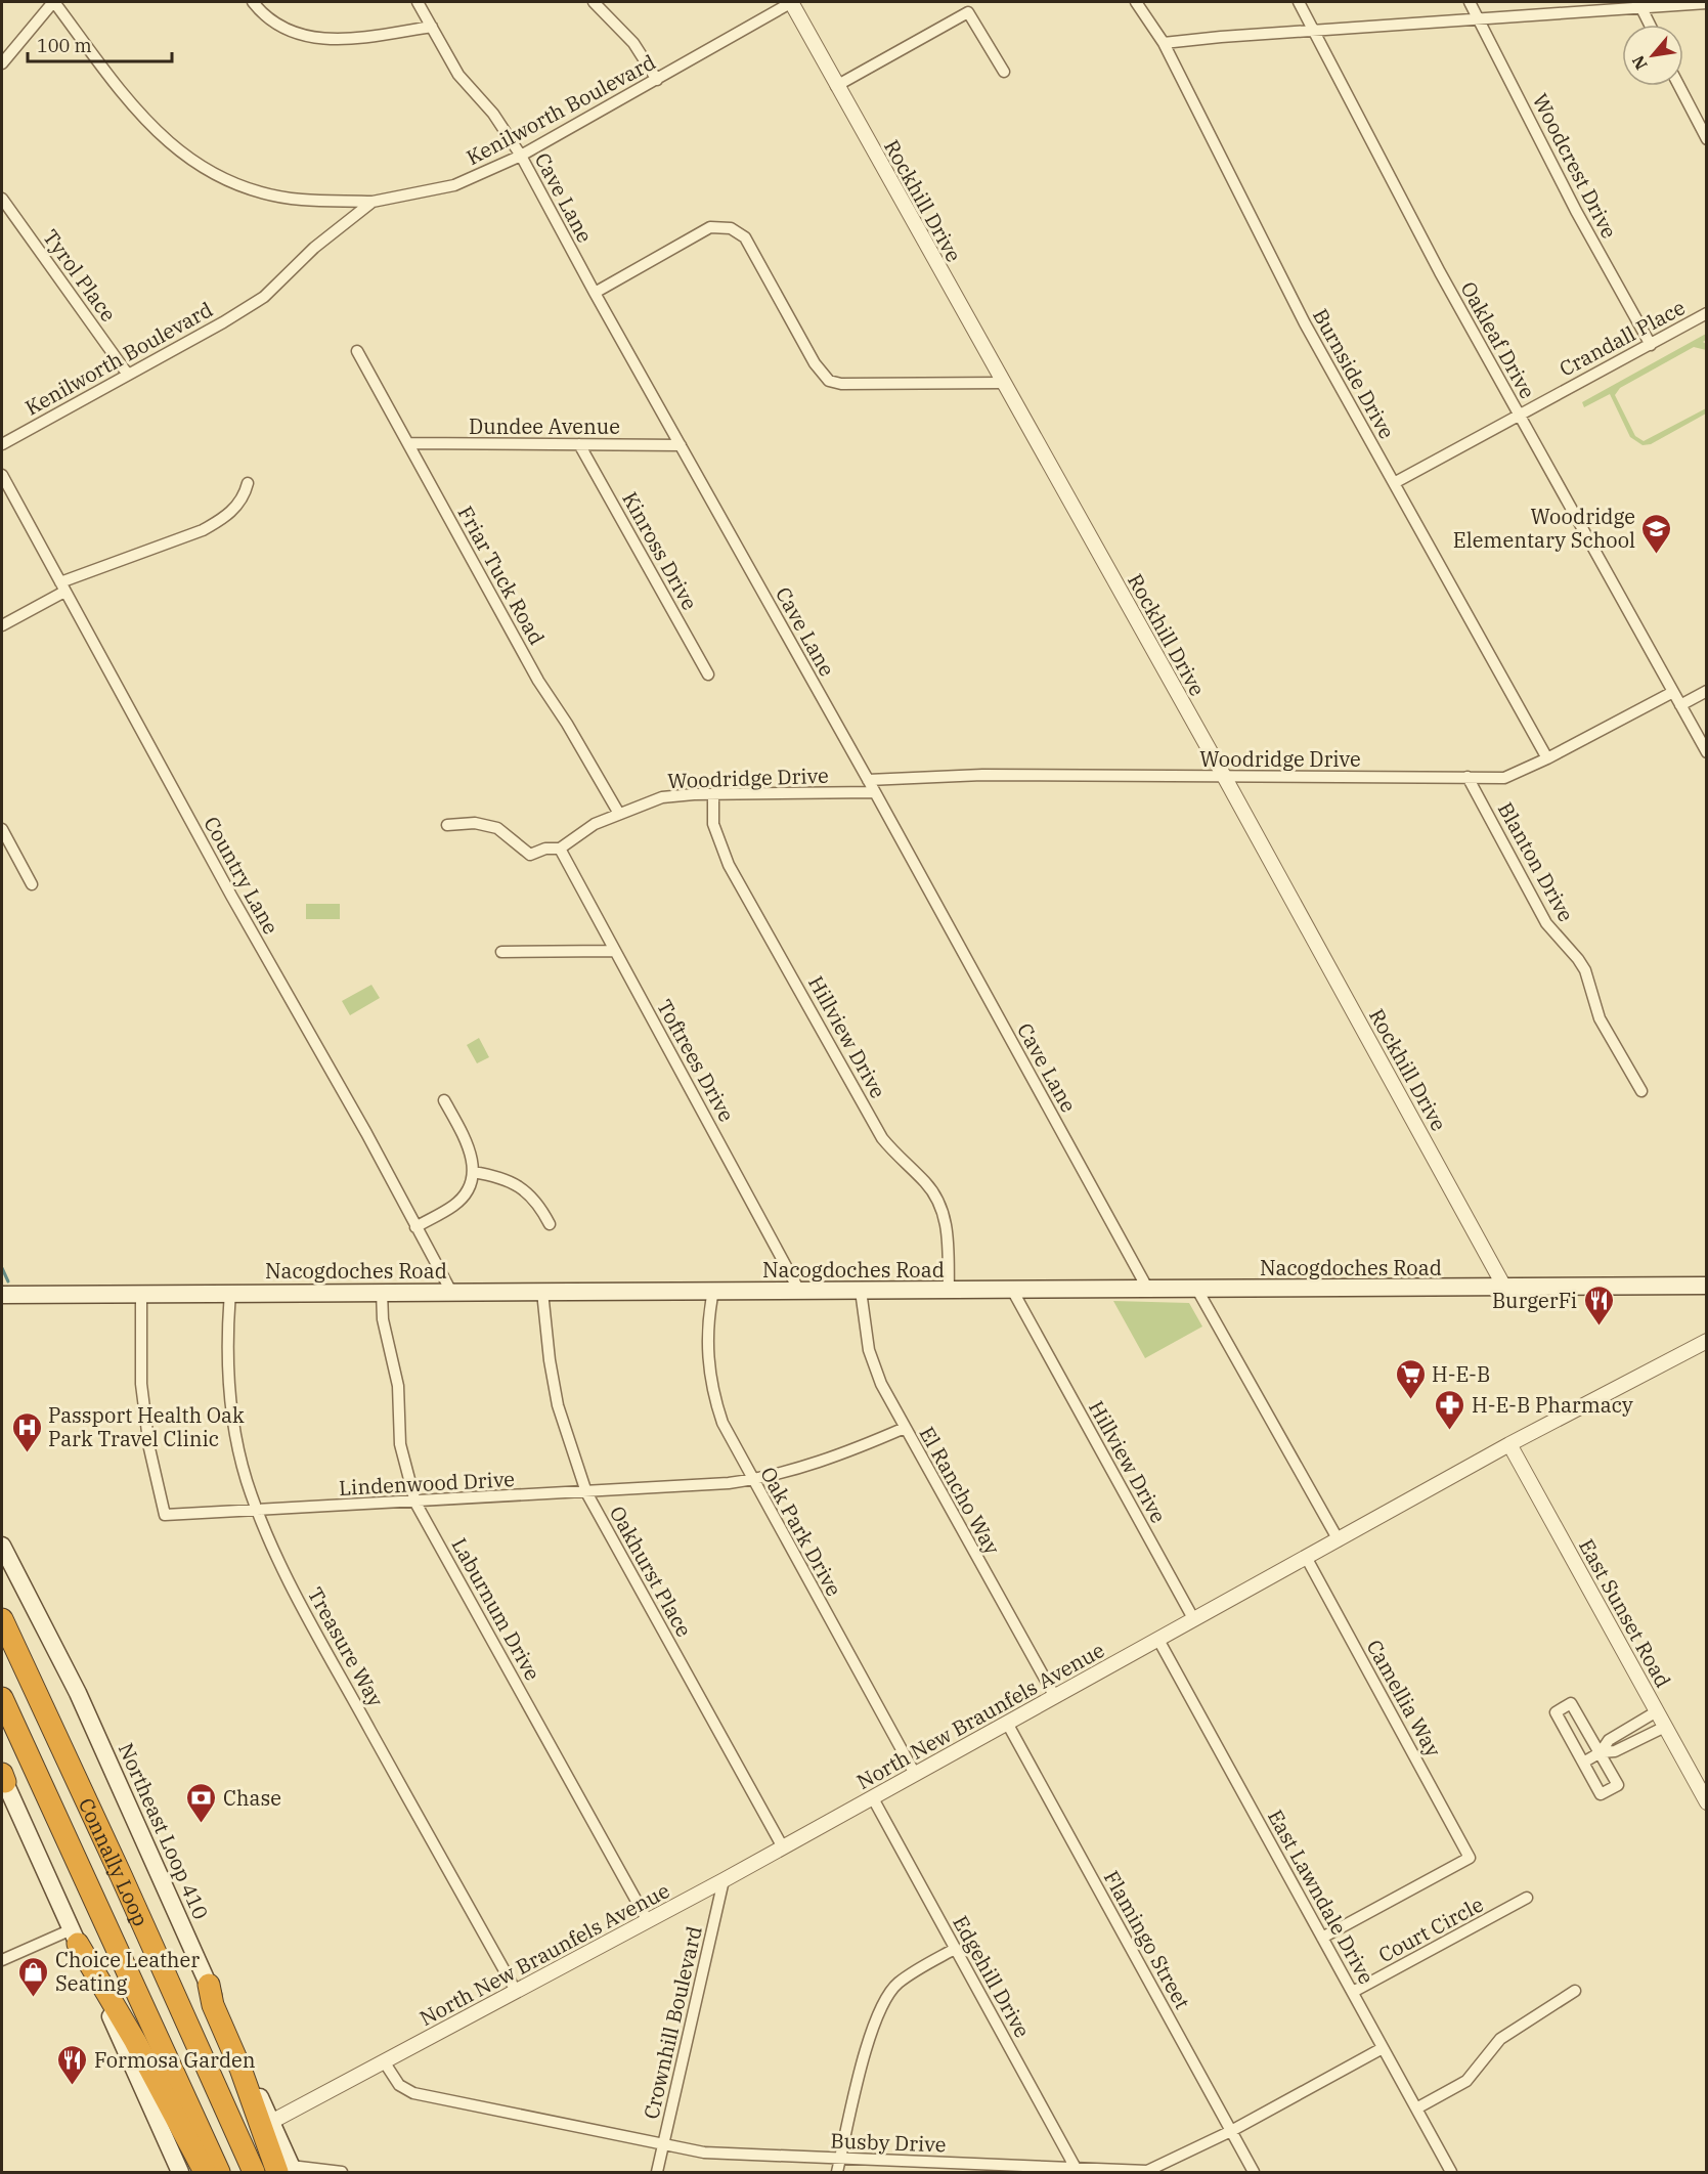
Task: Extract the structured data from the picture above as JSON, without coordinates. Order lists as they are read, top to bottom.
{
  "streets": {
    "highway": ["Connally Loop"],
    "main road": ["Nacogdoches Road", "Northeast Loop 410"],
    "street": [
      "Kenilworth Boulevard",
      "Woodcrest Drive",
      "Cave Lane",
      "Rockhill Drive",
      "Tyrol Place",
      "Crandall Place",
      "Oakleaf Drive",
      "Burnside Drive",
      "Dundee Avenue",
      "Kinross Drive",
      "Friar Tuck Road",
      "Woodridge Drive",
      "Blanton Drive",
      "Country Lane",
      "Hillview Drive",
      "Toftrees Drive",
      "Lindenwood Drive",
      "El Rancho Way",
      "Oak Park Drive",
      "Oakhurst Place",
      "Laburnum Drive",
      "East Sunset Road",
      "Treasure Way",
      "Camellia Way",
      "North New Braunfels Avenue",
      "East Lawndale Drive",
      "Court Circle",
      "Flamingo Street",
      "Edgehill Drive",
      "Crownhill Boulevard",
      "Busby Drive"
    ]
  },
  "crossings": [
    ["Kenilworth Boulevard", "Cave Lane"],
    ["Kenilworth Boulevard", "Rockhill Drive"],
    ["Kenilworth Boulevard", "Tyrol Place"],
    ["Woodcrest Drive", "Crandall Place"],
    ["Cave Lane", "Dundee Avenue"],
    ["Cave Lane", "Woodridge Drive"],
    ["Cave Lane", "Nacogdoches Road"],
    ["Rockhill Drive", "Woodridge Drive"],
    ["Rockhill Drive", "Nacogdoches Road"],
    ["Crandall Place", "Oakleaf Drive"],
    ["Crandall Place", "Burnside Drive"],
    ["Oakleaf Drive", "Woodridge Drive"],
    ["Burnside Drive", "Woodridge Drive"],
    ["Dundee Avenue", "Kinross Drive"],
    ["Dundee Avenue", "Friar Tuck Road"],
    ["Friar Tuck Road", "Woodridge Drive"],
    ["Woodridge Drive", "Blanton Drive"],
    ["Woodridge Drive", "Hillview Drive"],
    ["Woodridge Drive", "Toftrees Drive"],
    ["Country Lane", "Nacogdoches Road"],
    ["Hillview Drive", "Nacogdoches Road"],
    ["Hillview Drive", "North New Braunfels Avenue"],
    ["Toftrees Drive", "Nacogdoches Road"],
    ["Nacogdoches Road", "Lindenwood Drive"],
    ["Nacogdoches Road", "El Rancho Way"],
    ["Nacogdoches Road", "Oak Park Drive"],
    ["Nacogdoches Road", "Oakhurst Place"],
    ["Nacogdoches Road", "Laburnum Drive"],
    ["Nacogdoches Road", "Treasure Way"],
    ["Lindenwood Drive", "El Rancho Way"],
    ["Lindenwood Drive", "Oak Park Drive"],
    ["Lindenwood Drive", "Oakhurst Place"],
    ["Lindenwood Drive", "Laburnum Drive"],
    ["Lindenwood Drive", "Treasure Way"],
    ["El Rancho Way", "North New Braunfels Avenue"],
    ["Oak Park Drive", "North New Braunfels Avenue"],
    ["Oakhurst Place", "North New Braunfels Avenue"],
    ["Laburnum Drive", "North New Braunfels Avenue"],
    ["East Sunset Road", "North New Braunfels Avenue"],
    ["Treasure Way", "North New Braunfels Avenue"],
    ["Camellia Way", "North New Braunfels Avenue"],
    ["Camellia Way", "East Lawndale Drive"],
    ["North New Braunfels Avenue", "Northeast Loop 410"],
    ["North New Braunfels Avenue", "East Lawndale Drive"],
    ["North New Braunfels Avenue", "Flamingo Street"],
    ["North New Braunfels Avenue", "Edgehill Drive"],
    ["North New Braunfels Avenue", "Crownhill Boulevard"],
    ["North New Braunfels Avenue", "Busby Drive"],
    ["East Lawndale Drive", "Court Circle"],
    ["East Lawndale Drive", "Busby Drive"],
    ["Flamingo Street", "Busby Drive"],
    ["Edgehill Drive", "Busby Drive"],
    ["Crownhill Boulevard", "Busby Drive"]
  ],
  "places": {
    "school or university": ["Woodridge Elementary School"],
    "restaurant": ["BurgerFi", "Formosa Garden"],
    "supermarket": ["H-E-B"],
    "pharmacy": ["H-E-B Pharmacy"],
    "hospital": ["Passport Health Oak Park Travel Clinic"],
    "bank": ["Chase"],
    "shop": ["Choice Leather Seating"]
  },
  "scale_bar": "100 m",
  "north": "bottom left"
}
